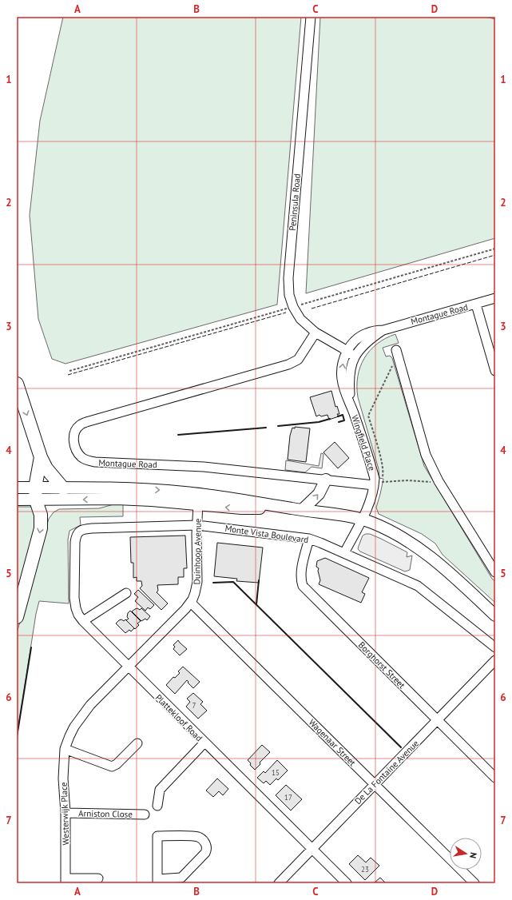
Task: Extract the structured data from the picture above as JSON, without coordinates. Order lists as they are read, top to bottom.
{
  "streets": {
    "street": [
      "Peninsula Road",
      "Montague Road",
      "Wingfield Place",
      "Monte Vista Boulevard",
      "Duinhoop Avenue",
      "Borghorst Street",
      "Plattekloof Road",
      "Wagenaar Street",
      "De La Fontaine Avenue",
      "Westerwijk Place",
      "Arniston Close"
    ]
  },
  "crossings": [
    ["Peninsula Road", "Montague Road"],
    ["Peninsula Road", "Wingfield Place"],
    ["Montague Road", "Wingfield Place"],
    ["Wingfield Place", "Monte Vista Boulevard"],
    ["Monte Vista Boulevard", "Duinhoop Avenue"],
    ["Monte Vista Boulevard", "Borghorst Street"],
    ["Monte Vista Boulevard", "Plattekloof Road"],
    ["Duinhoop Avenue", "Plattekloof Road"],
    ["Duinhoop Avenue", "Wagenaar Street"],
    ["Duinhoop Avenue", "Westerwijk Place"],
    ["Borghorst Street", "De La Fontaine Avenue"],
    ["Plattekloof Road", "De La Fontaine Avenue"],
    ["Plattekloof Road", "Westerwijk Place"],
    ["Wagenaar Street", "De La Fontaine Avenue"],
    ["Westerwijk Place", "Arniston Close"]
  ],
  "house_numbers": [
    "7",
    "15",
    "17",
    "23"
  ],
  "north": "right",
  "grid": {
    "columns": [
      "A",
      "B",
      "C",
      "D"
    ],
    "rows": [
      "1",
      "2",
      "3",
      "4",
      "5",
      "6",
      "7"
    ]
  }
}
